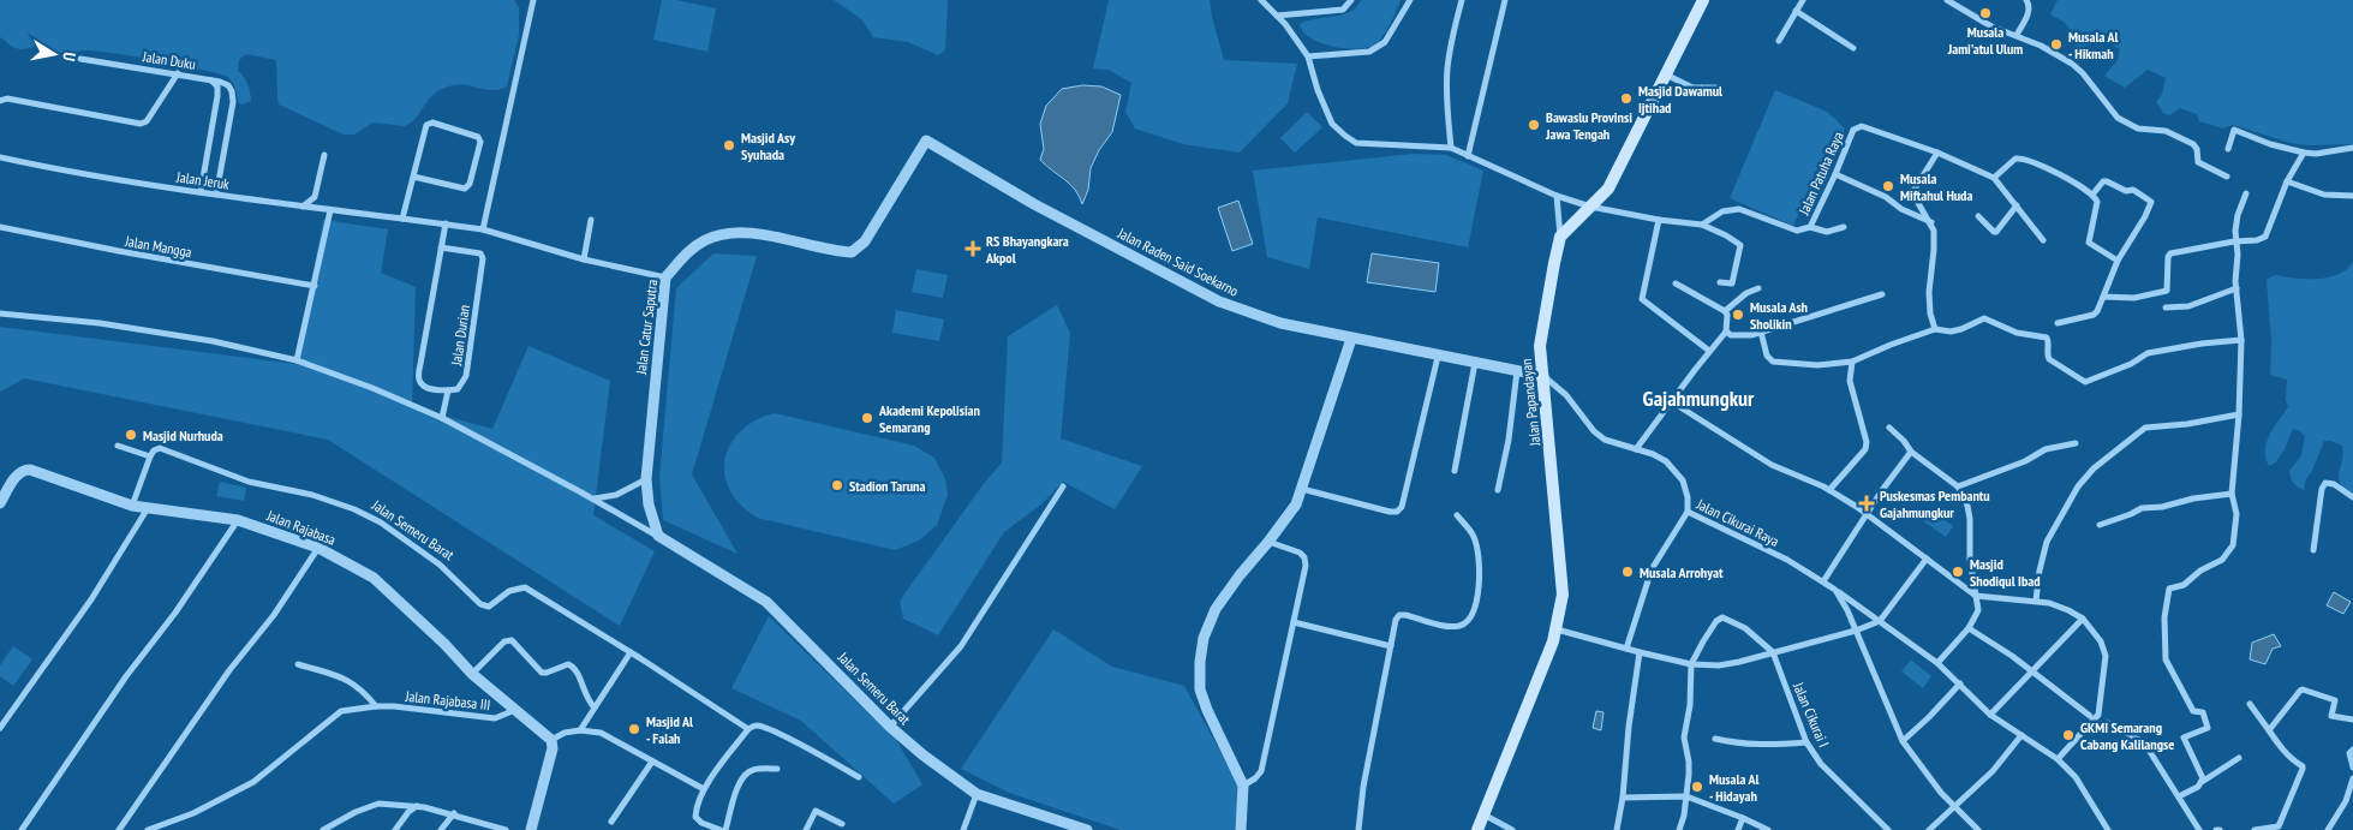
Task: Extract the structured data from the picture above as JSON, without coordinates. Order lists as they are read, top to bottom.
{
  "streets": {
    "main road": ["Jalan Papandayan"],
    "street": [
      "Jalan Duku",
      "Jalan Patuha Raya",
      "Jalan Jeruk",
      "Jalan Mangga",
      "Jalan Raden Said Soekarno",
      "Jalan Catur Saputra",
      "Jalan Durian",
      "Jalan Cikurai Raya",
      "Jalan Rajabasa",
      "Jalan Semeru Barat",
      "Jalan Rajabasa III",
      "Jalan Cikurai I"
    ]
  },
  "crossings": [
    ["Jalan Duku", "Jalan Jeruk"],
    ["Jalan Jeruk", "Jalan Catur Saputra"],
    ["Jalan Raden Said Soekarno", "Jalan Catur Saputra"],
    ["Jalan Raden Said Soekarno", "Jalan Papandayan"],
    ["Jalan Raden Said Soekarno", "Jalan Cikurai Raya"],
    ["Jalan Catur Saputra", "Jalan Semeru Barat"],
    ["Jalan Papandayan", "Jalan Cikurai Raya"],
    ["Jalan Rajabasa", "Jalan Rajabasa III"]
  ],
  "districts": ["Gajahmungkur"],
  "places": {
    "other": [
      "Musala Jami'atul Ulum",
      "Musala Al - Hikmah",
      "Masjid Dawamul Ijtihad",
      "Bawaslu Provinsi Jawa Tengah",
      "Masjid Asy Syuhada",
      "Musala Miftahul Huda",
      "Musala Ash Sholikin",
      "Akademi Kepolisian Semarang",
      "Masjid Nurhuda",
      "Stadion Taruna",
      "Musala Arrohyat",
      "Masjid Shodiqul Ibad",
      "Masjid Al - Falah",
      "GKMI Semarang Cabang Kalilangse",
      "Musala Al - Hidayah"
    ],
    "health": ["RS Bhayangkara Akpol", "Puskesmas Pembantu Gajahmungkur"]
  },
  "north": "right"
}
